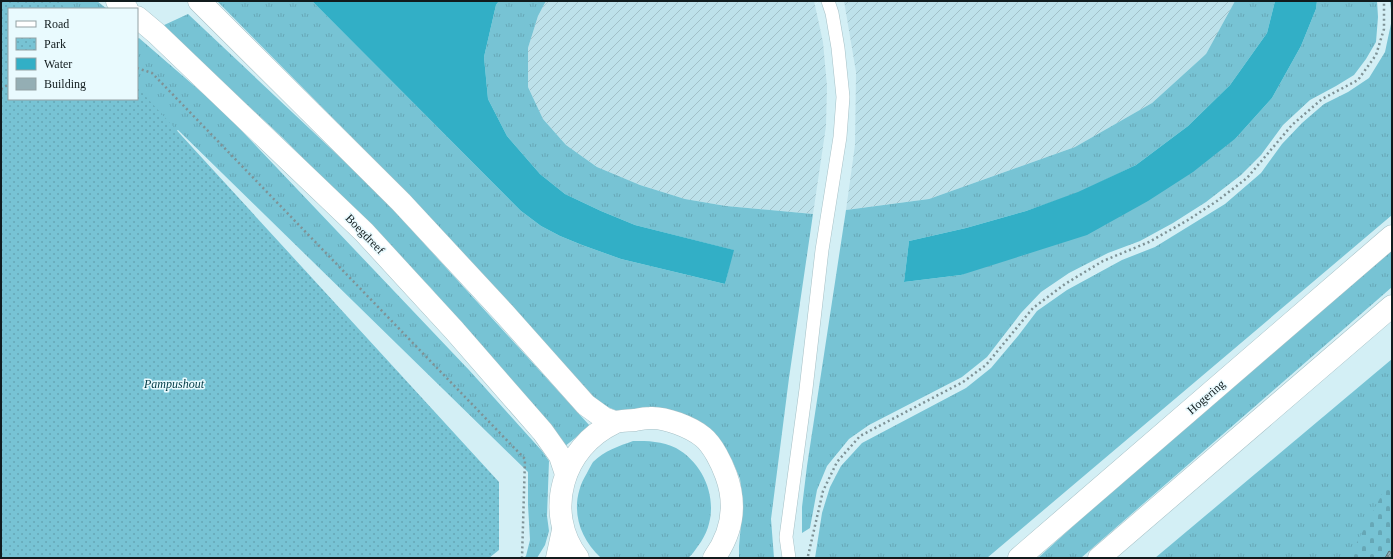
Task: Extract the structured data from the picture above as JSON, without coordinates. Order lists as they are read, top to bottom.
{
  "streets": {
    "main road": ["Boegdreef", "Hogering"]
  },
  "parks": ["Pampushout"],
  "legend": [
    "Road",
    "Park",
    "Water",
    "Building"
  ]
}
